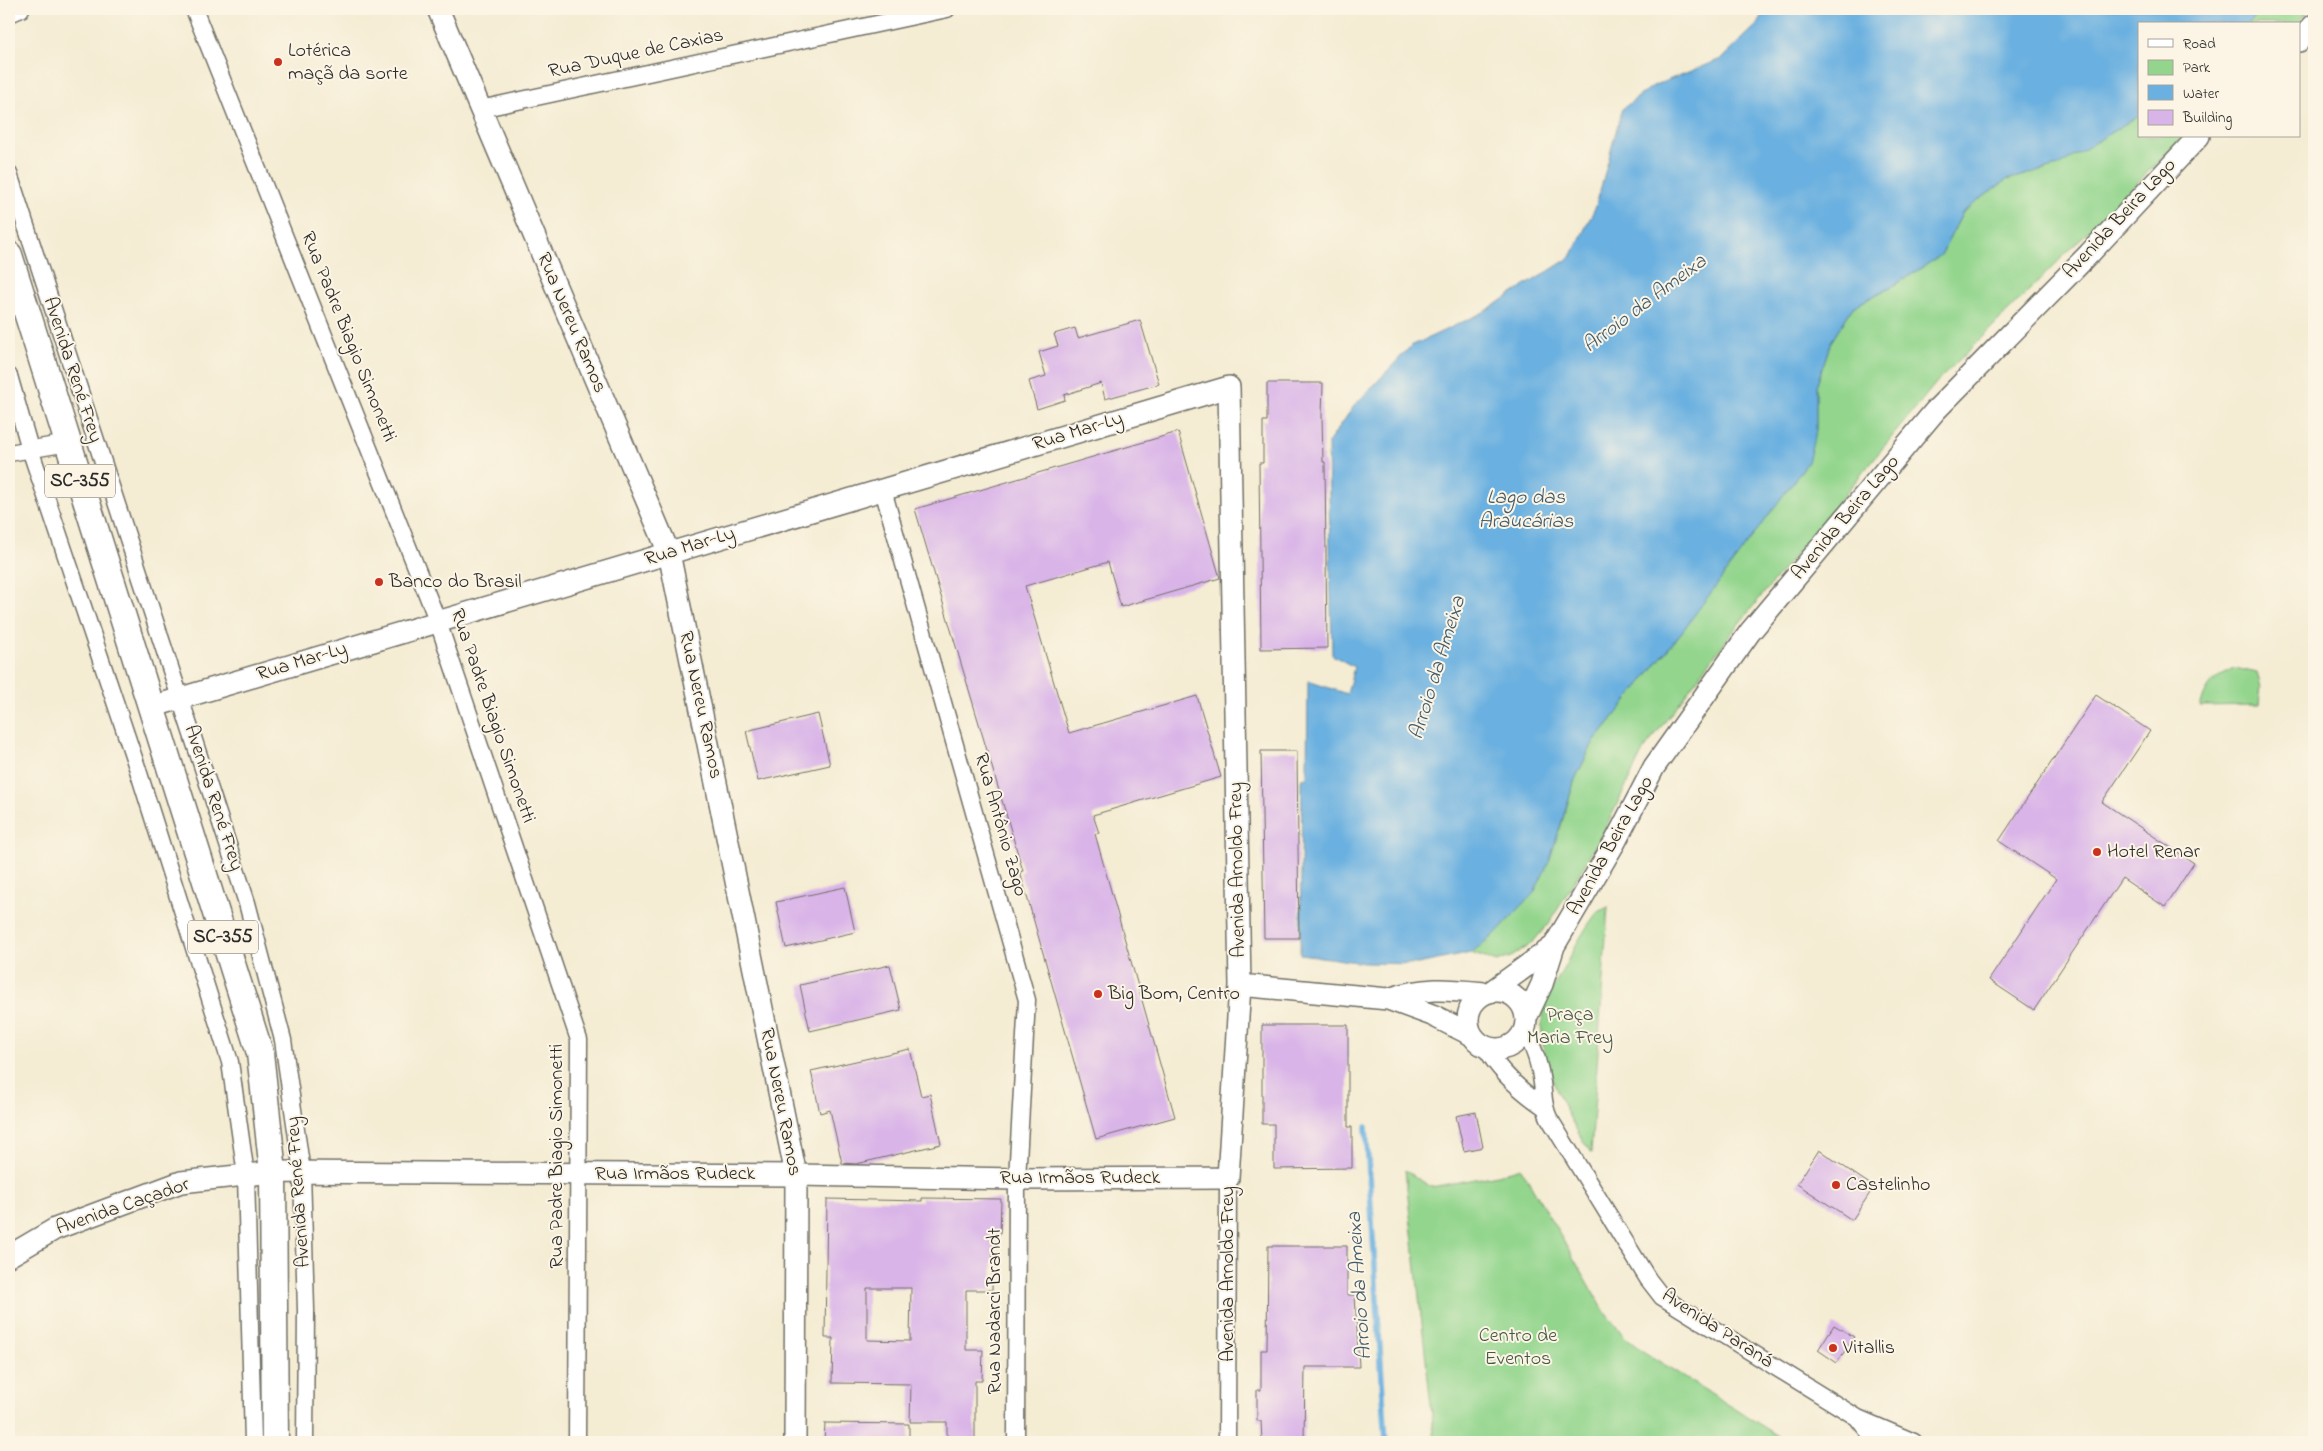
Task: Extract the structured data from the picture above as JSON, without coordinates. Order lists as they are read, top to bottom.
{
  "streets": {
    "main road": ["Avenida René Frey", "SC-355"],
    "street": [
      "Rua Duque de Caxias",
      "Avenida Beira Lago",
      "Rua Nereu Ramos",
      "Rua Padre Biagio Simonetti",
      "Rua Mar-Ly",
      "Rua Antônio Zago",
      "Avenida Arnoldo Frey",
      "Rua Irmãos Rudeck",
      "Avenida Caçador",
      "Rua Nadarci Brandt",
      "Avenida Paraná"
    ]
  },
  "crossings": [
    ["Rua Duque de Caxias", "Rua Nereu Ramos"],
    ["Avenida Beira Lago", "Avenida Paraná"],
    ["Rua Nereu Ramos", "Rua Mar-Ly"],
    ["Rua Nereu Ramos", "Rua Irmãos Rudeck"],
    ["Rua Padre Biagio Simonetti", "Rua Mar-Ly"],
    ["Rua Padre Biagio Simonetti", "Rua Irmãos Rudeck"],
    ["Avenida René Frey", "Rua Mar-Ly"],
    ["Avenida René Frey", "Rua Irmãos Rudeck"],
    ["Avenida René Frey", "Avenida Caçador"],
    ["Rua Mar-Ly", "Rua Antônio Zago"],
    ["Rua Mar-Ly", "Avenida Arnoldo Frey"],
    ["Rua Antônio Zago", "Rua Irmãos Rudeck"],
    ["Rua Antônio Zago", "Rua Nadarci Brandt"],
    ["Avenida Arnoldo Frey", "Rua Irmãos Rudeck"],
    ["Avenida Arnoldo Frey", "Avenida Paraná"],
    ["Rua Irmãos Rudeck", "Avenida Caçador"],
    ["Rua Irmãos Rudeck", "Rua Nadarci Brandt"]
  ],
  "water": ["Arroio da Ameixa", "Lago das Araucárias"],
  "parks": ["Praça Maria Frey", "Centro de Eventos"],
  "places": [
    "Lotérica maçã da sorte",
    "Banco do Brasil",
    "Hotel Renar",
    "Big Bom, Centro",
    "Castelinho",
    "Vitallis"
  ],
  "legend": [
    "Road",
    "Park",
    "Water",
    "Building"
  ]
}
